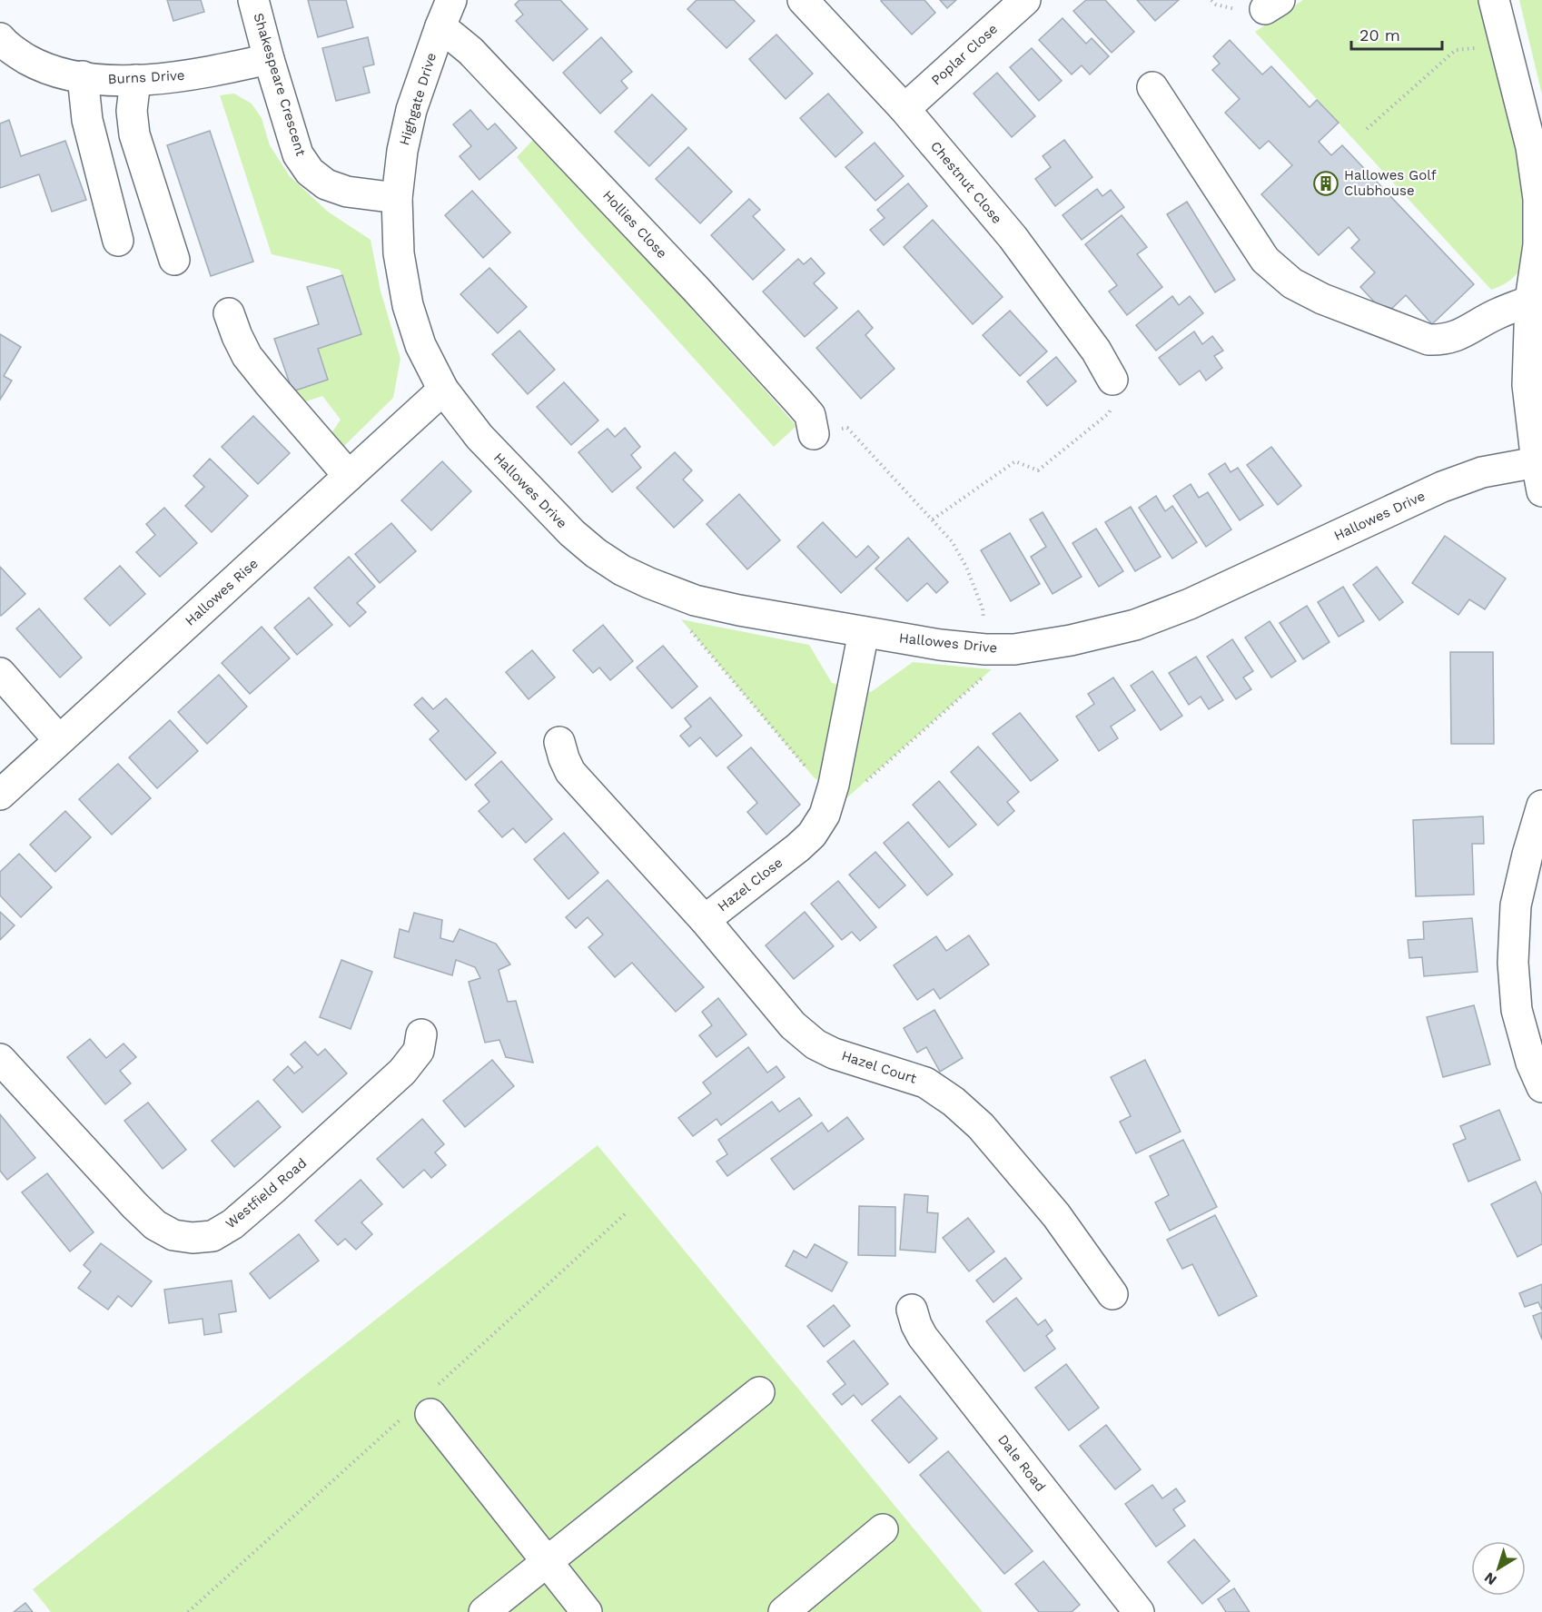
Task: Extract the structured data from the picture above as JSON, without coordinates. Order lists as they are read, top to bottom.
{
  "streets": {
    "street": [
      "Poplar Close",
      "Burns Drive",
      "Shakespeare Crescent",
      "Highgate Drive",
      "Chestnut Close",
      "Hollies Close",
      "Hallowes Drive",
      "Hallowes Rise",
      "Hazel Close",
      "Hazel Court",
      "Westfield Road",
      "Dale Road"
    ]
  },
  "crossings": [
    ["Poplar Close", "Chestnut Close"],
    ["Burns Drive", "Shakespeare Crescent"],
    ["Shakespeare Crescent", "Highgate Drive"],
    ["Highgate Drive", "Hollies Close"],
    ["Highgate Drive", "Hallowes Drive"],
    ["Highgate Drive", "Hallowes Rise"],
    ["Hallowes Drive", "Hallowes Rise"],
    ["Hallowes Drive", "Hazel Close"],
    ["Hazel Close", "Hazel Court"]
  ],
  "places": {
    "building": ["Hallowes Golf Clubhouse"]
  },
  "scale_bar": "20 m",
  "north": "bottom left"
}
